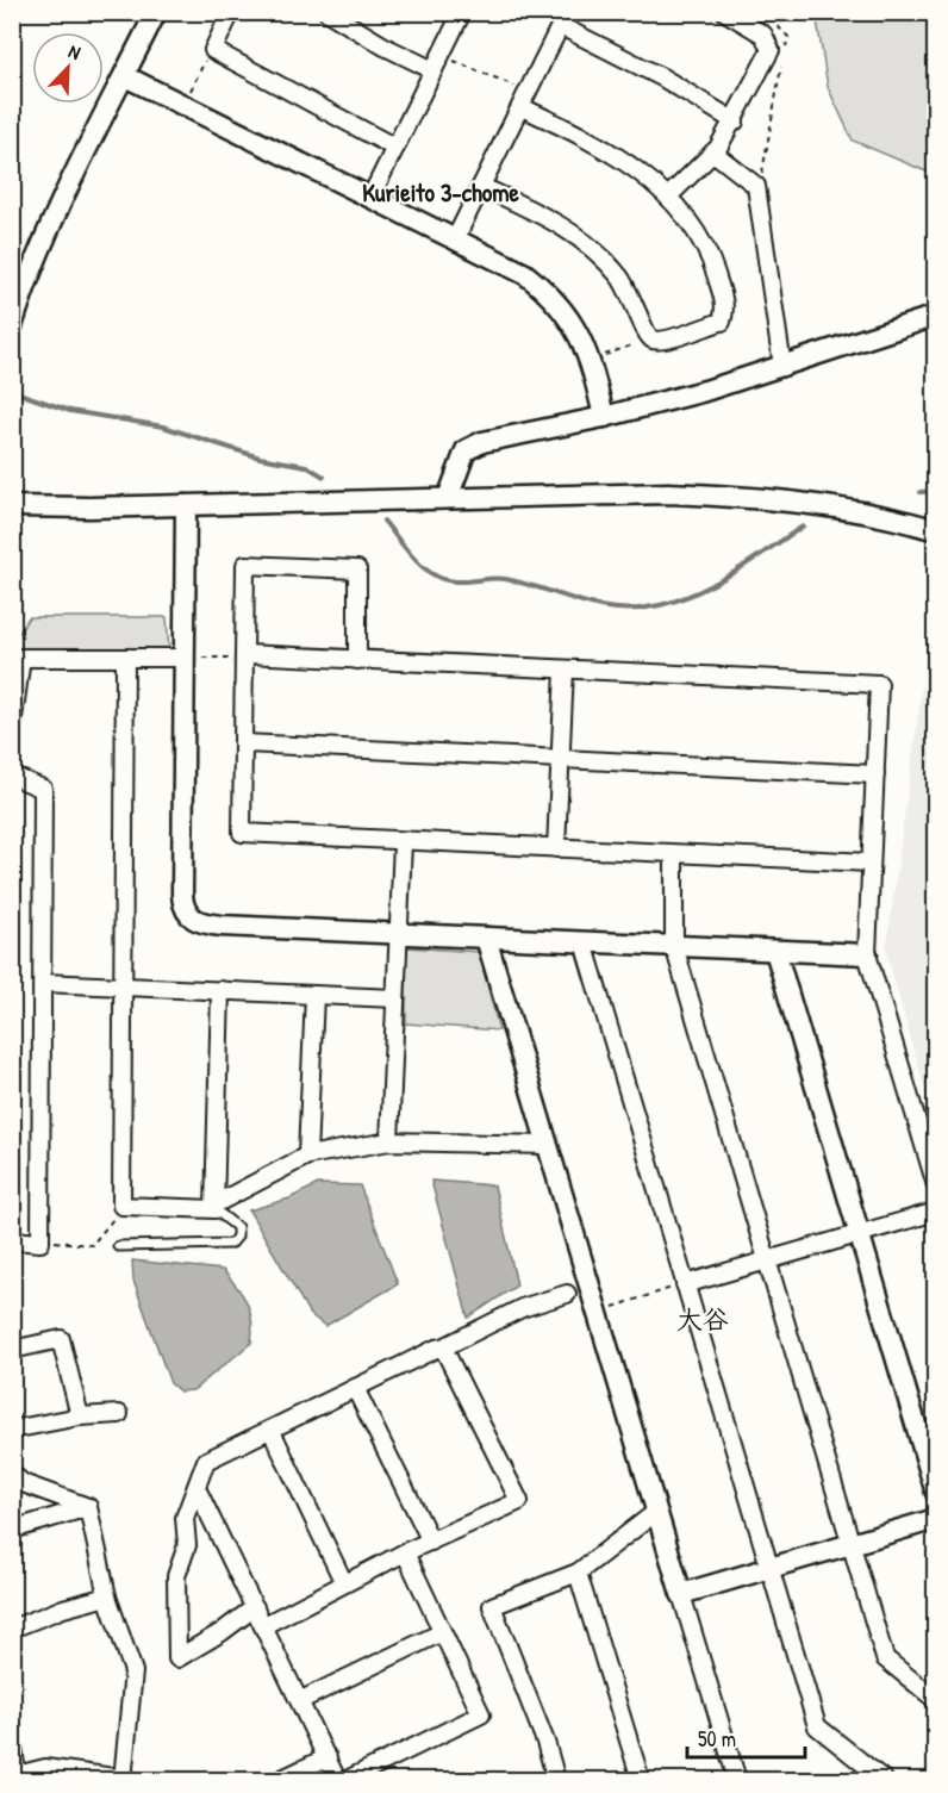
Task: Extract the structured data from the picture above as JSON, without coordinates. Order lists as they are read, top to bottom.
{
  "districts": ["Kurieito 3-chome", "大谷"],
  "scale_bar": "50 m",
  "north": "top right"
}
